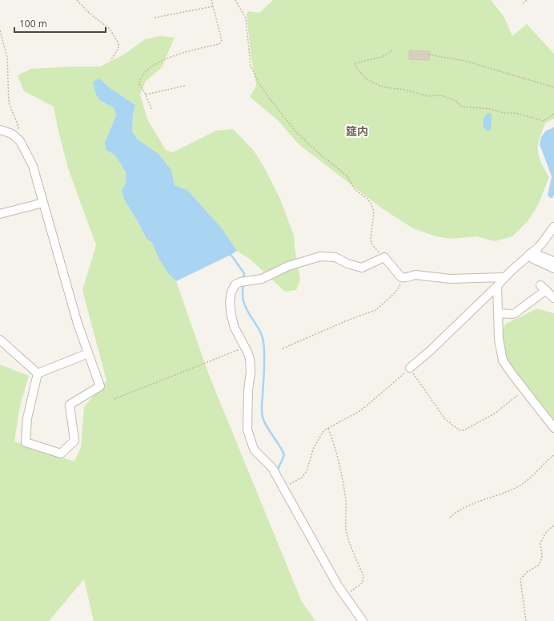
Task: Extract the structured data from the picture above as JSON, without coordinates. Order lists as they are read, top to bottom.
{
  "districts": ["筵内"],
  "scale_bar": "100 m"
}
